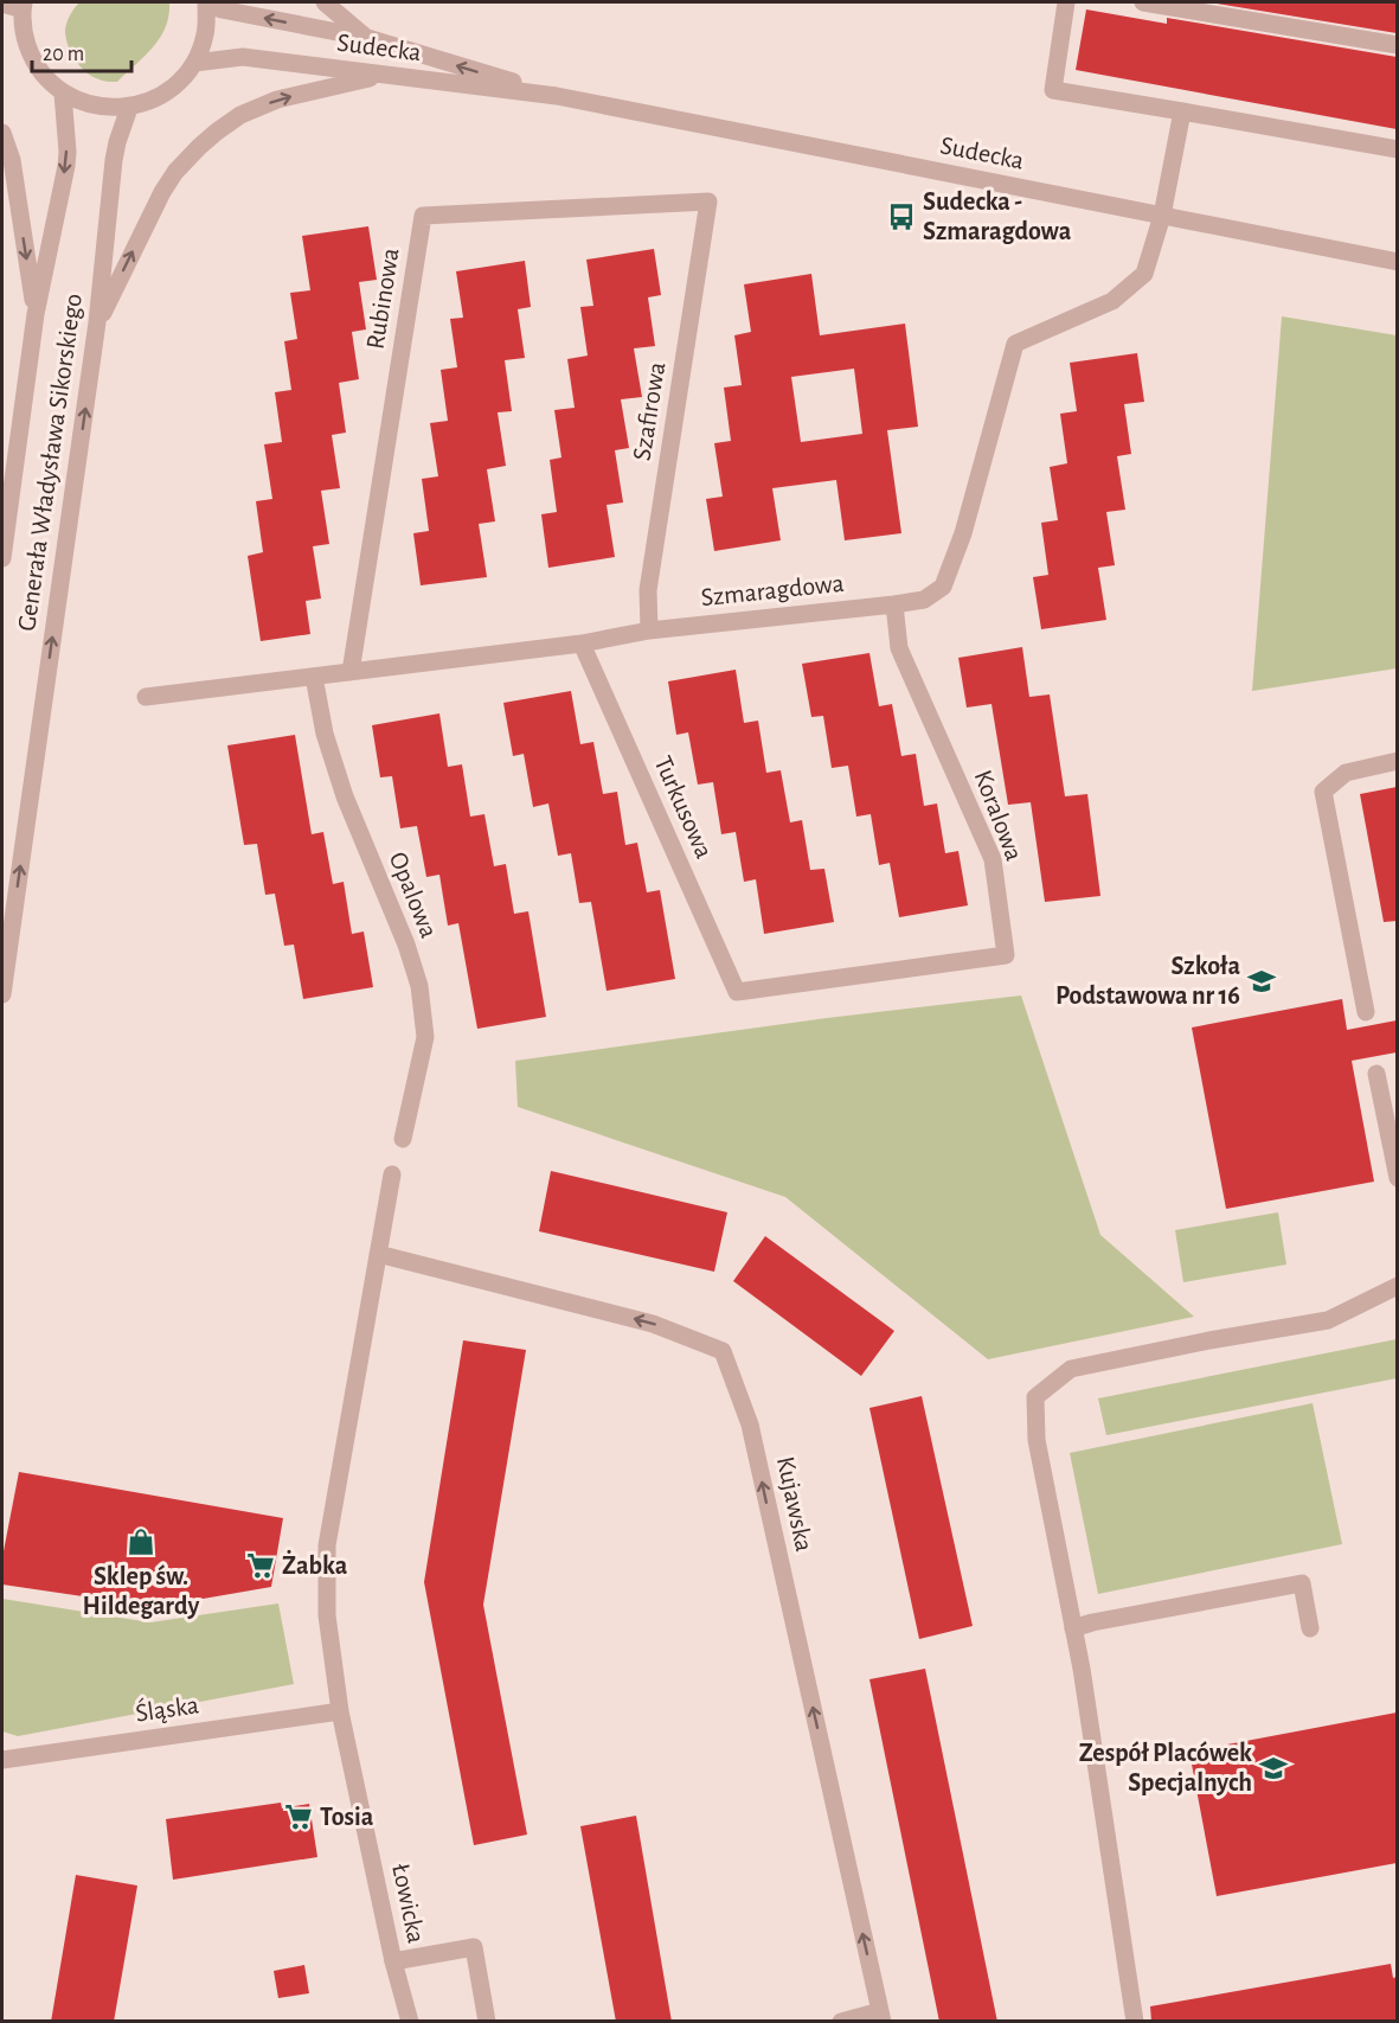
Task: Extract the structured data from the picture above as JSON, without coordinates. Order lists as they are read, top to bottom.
{
  "streets": {
    "street": [
      "Sudecka",
      "Rubinowa",
      "Szafirowa",
      "Generała Władysława Sikorskiego",
      "Szmaragdowa",
      "Turkusowa",
      "Koralowa",
      "Opalowa",
      "Kujawska",
      "Śląska",
      "Łowicka"
    ]
  },
  "crossings": [
    ["Sudecka", "Szmaragdowa"],
    ["Rubinowa", "Szafirowa"],
    ["Rubinowa", "Szmaragdowa"],
    ["Szafirowa", "Szmaragdowa"],
    ["Szmaragdowa", "Turkusowa"],
    ["Szmaragdowa", "Koralowa"],
    ["Szmaragdowa", "Opalowa"],
    ["Turkusowa", "Koralowa"],
    ["Kujawska", "Łowicka"],
    ["Śląska", "Łowicka"]
  ],
  "one_way": ["Kujawska"],
  "places": {
    "bus stop": ["Sudecka - Szmaragdowa"],
    "school or university": ["Szkoła Podstawowa nr 16", "Zespół Placówek Specjalnych"],
    "shop": ["Sklep św. Hildegardy"],
    "supermarket": ["Żabka", "Tosia"]
  },
  "scale_bar": "20 m"
}
